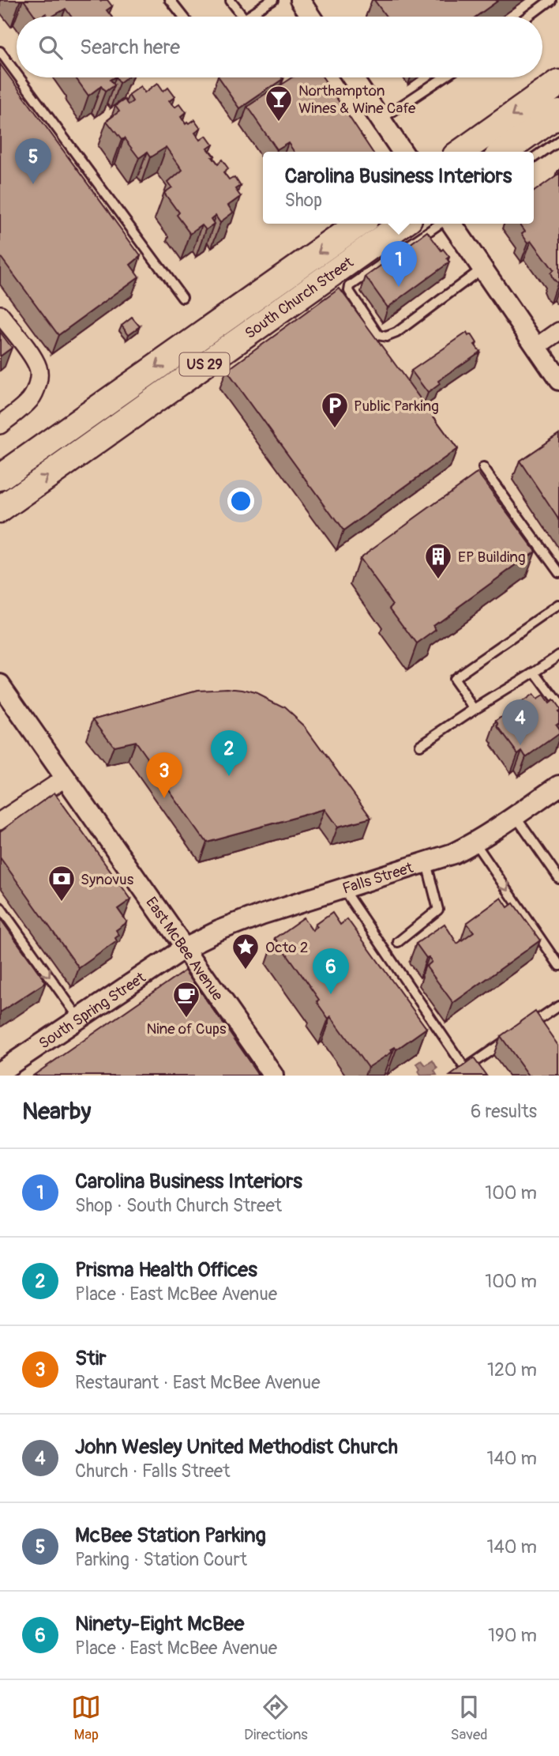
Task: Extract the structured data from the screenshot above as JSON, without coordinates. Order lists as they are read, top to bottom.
{
  "streets": {
    "main road": ["South Church Street", "US 29"],
    "street": ["Falls Street", "East McBee Avenue", "South Spring Street"]
  },
  "crossings": [
    ["Falls Street", "East McBee Avenue"],
    ["Falls Street", "South Spring Street"],
    ["East McBee Avenue", "South Spring Street"]
  ],
  "places": {
    "bar": ["Northampton Wines & Wine Cafe"],
    "parking": ["Public Parking"],
    "building": ["EP Building"],
    "bank": ["Synovus"],
    "place": ["Octo 2"],
    "cafe": ["Nine of Cups"]
  },
  "page": {
    "search": "Search here",
    "pins": [
      "5",
      "1",
      "4",
      "2",
      "3",
      "6"
    ],
    "popup": ["Carolina Business Interiors", "Shop"],
    "heading": ["Nearby", "6 results"],
    "list": [
      {
        "mark": "1",
        "name": "Carolina Business Interiors",
        "note": "Shop · South Church Street",
        "value": "100 m"
      },
      {
        "mark": "2",
        "name": "Prisma Health Offices",
        "note": "Place · East McBee Avenue",
        "value": "100 m"
      },
      {
        "mark": "3",
        "name": "Stir",
        "note": "Restaurant · East McBee Avenue",
        "value": "120 m"
      },
      {
        "mark": "4",
        "name": "John Wesley United Methodist Church",
        "note": "Church · Falls Street",
        "value": "140 m"
      },
      {
        "mark": "5",
        "name": "McBee Station Parking",
        "note": "Parking · Station Court",
        "value": "140 m"
      },
      {
        "mark": "6",
        "name": "Ninety-Eight McBee",
        "note": "Place · East McBee Avenue",
        "value": "190 m"
      }
    ],
    "nav": ["Map", "Directions", "Saved"]
  }
}
